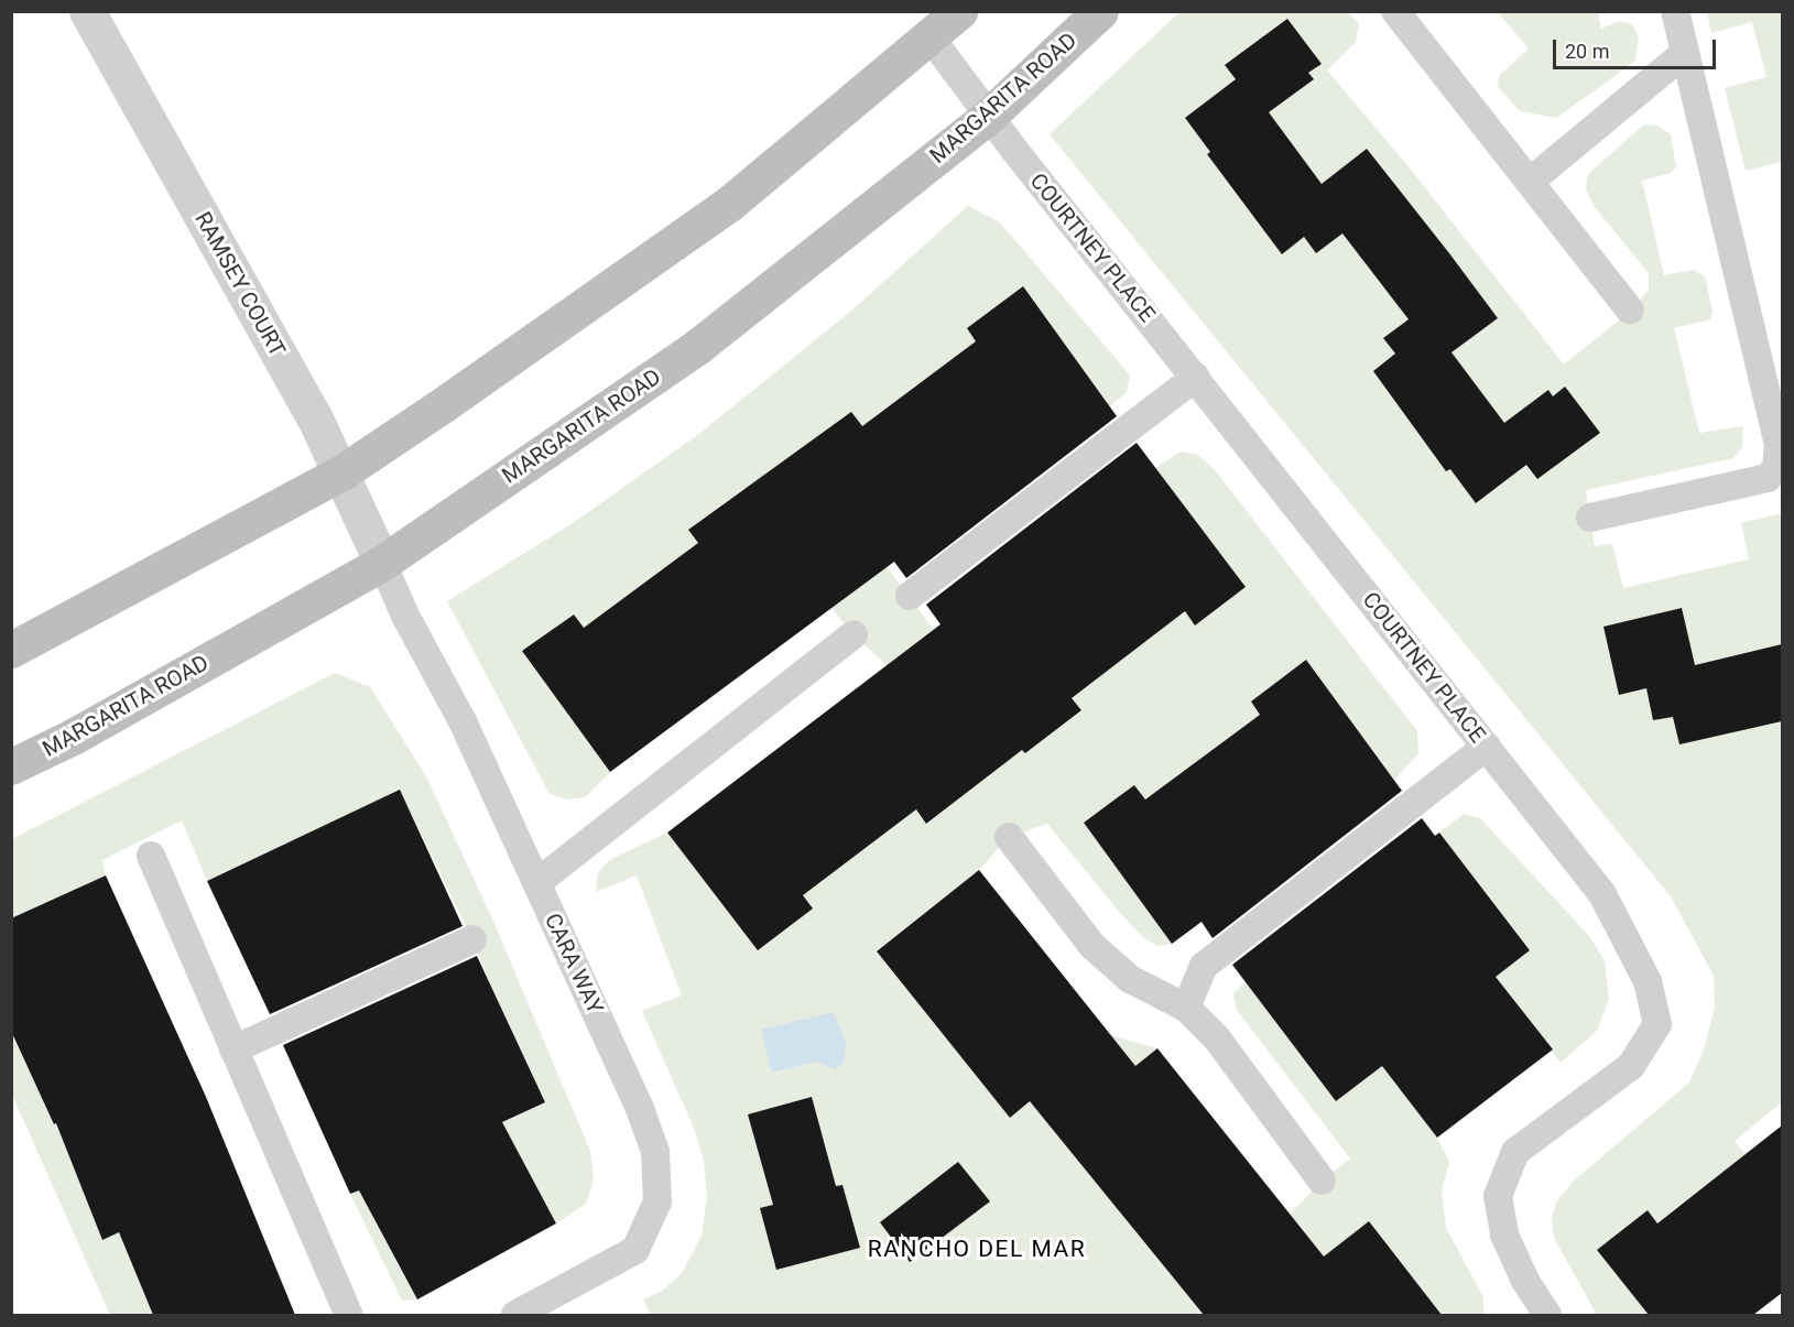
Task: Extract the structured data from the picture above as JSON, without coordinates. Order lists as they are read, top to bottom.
{
  "streets": {
    "main road": ["MARGARITA ROAD"],
    "street": ["RAMSEY COURT"],
    "lane": ["COURTNEY PLACE", "CARA WAY"]
  },
  "crossings": [
    ["MARGARITA ROAD", "COURTNEY PLACE"],
    ["MARGARITA ROAD", "RAMSEY COURT"],
    ["MARGARITA ROAD", "CARA WAY"],
    ["RAMSEY COURT", "CARA WAY"]
  ],
  "districts": ["RANCHO DEL MAR"],
  "scale_bar": "20 m"
}
